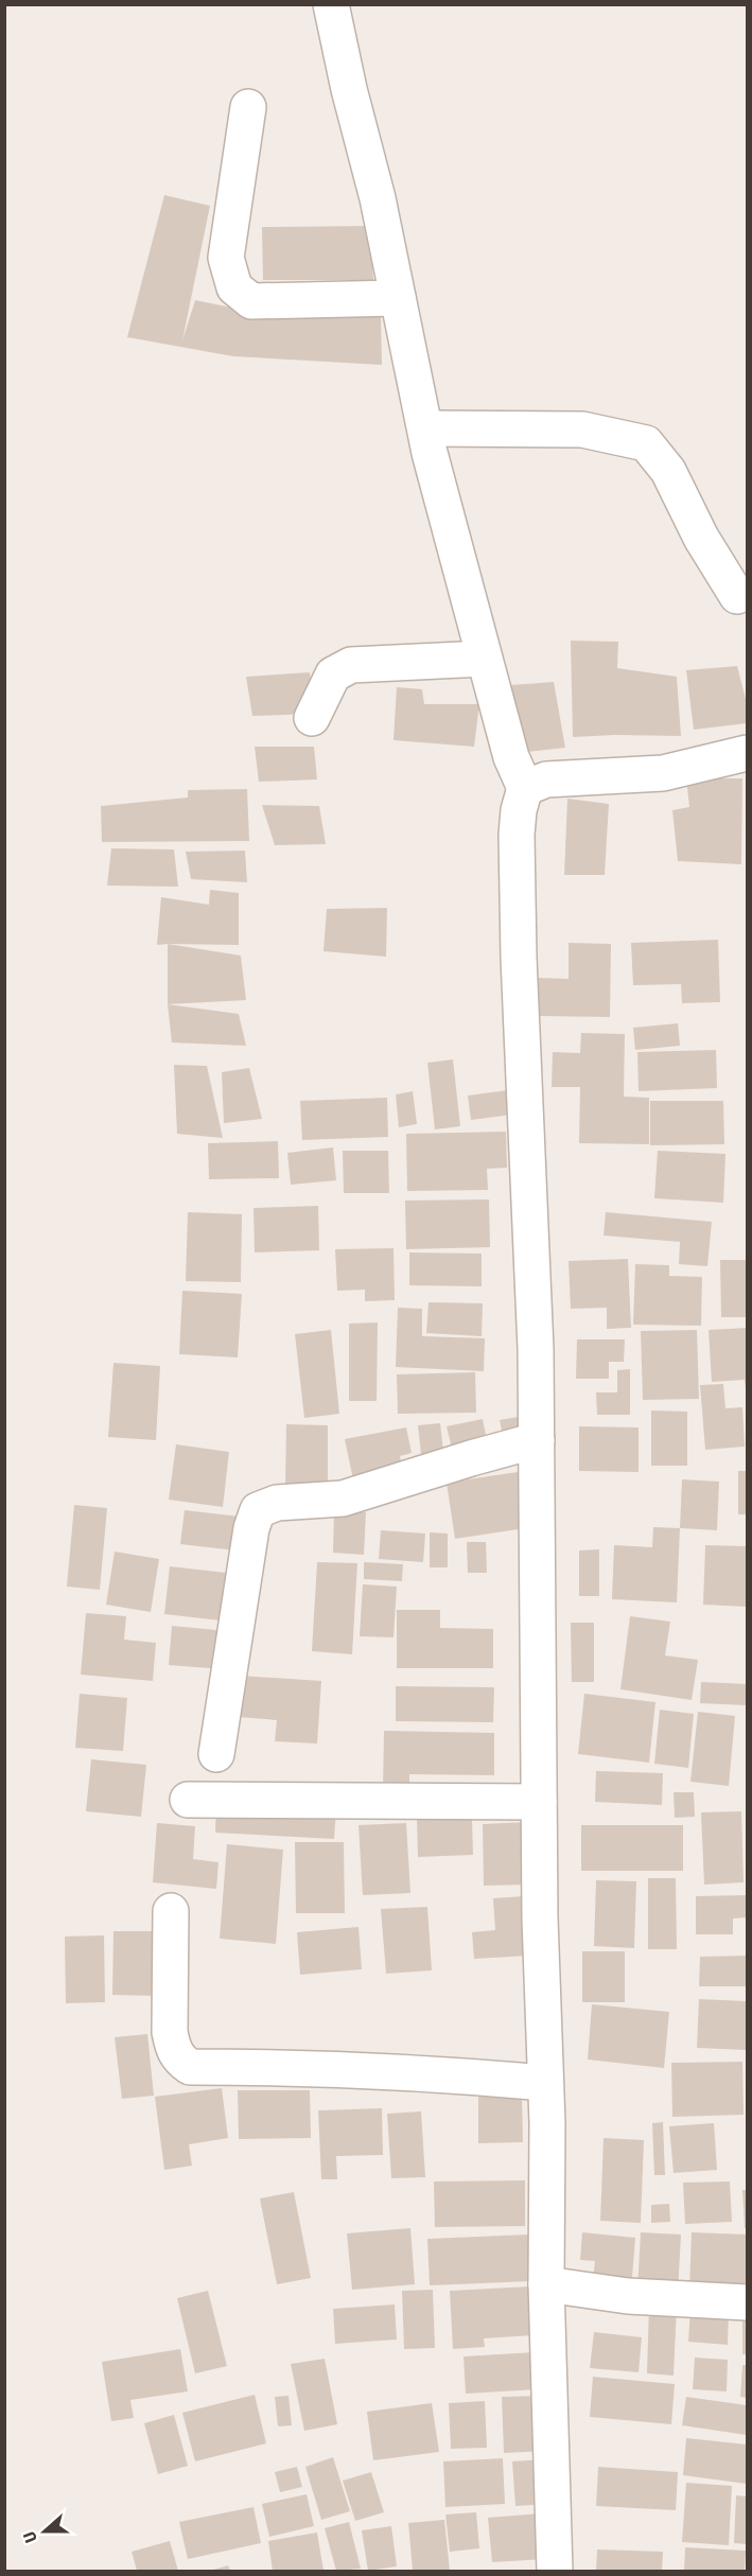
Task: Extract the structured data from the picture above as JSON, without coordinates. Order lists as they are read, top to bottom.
{
  "north": "left"
}
